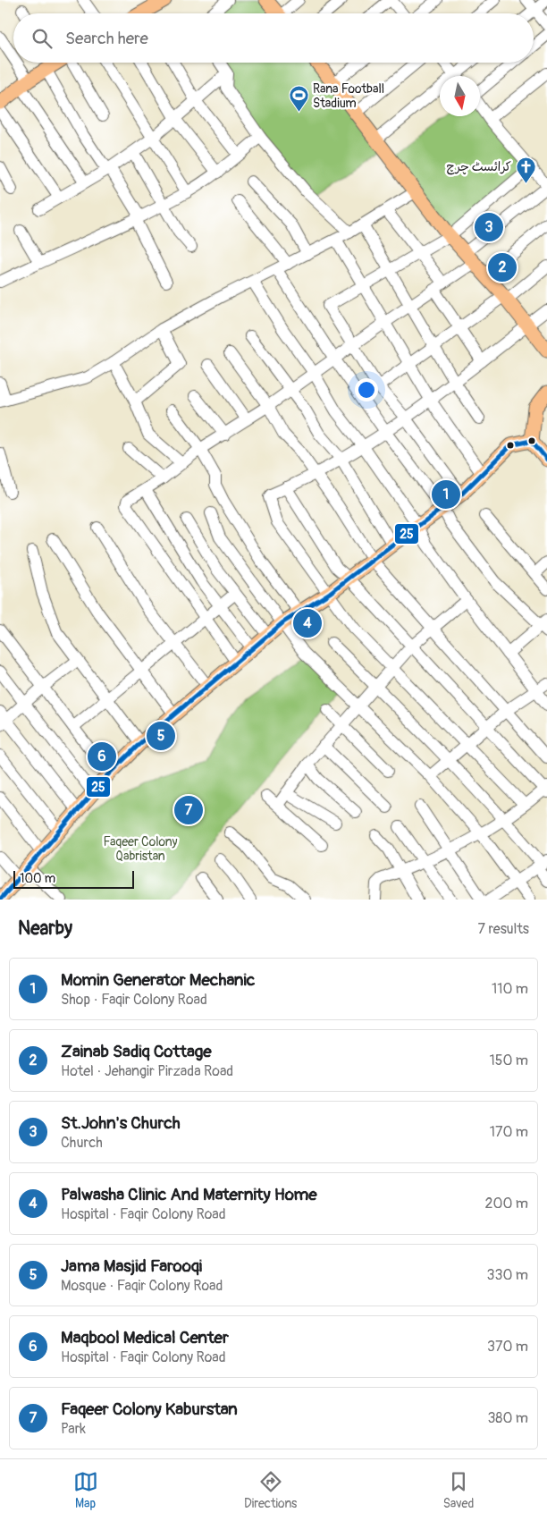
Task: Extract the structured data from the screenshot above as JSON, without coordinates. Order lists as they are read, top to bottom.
{
  "parks": ["Faqeer Colony Qabristan"],
  "places": {
    "sports": ["Rana Football Stadium"],
    "church": ["کرائسٹ چرچ"]
  },
  "lines": ["transit line 25"],
  "scale_bar": "100 m",
  "north": "bottom",
  "page": {
    "search": "Search here",
    "pins": [
      "3",
      "2",
      "1",
      "4",
      "5",
      "6",
      "7"
    ],
    "scale": "100 m",
    "heading": ["Nearby", "7 results"],
    "list": [
      {
        "mark": "1",
        "name": "Momin Generator Mechanic",
        "note": "Shop · Faqir Colony Road",
        "value": "110 m"
      },
      {
        "mark": "2",
        "name": "Zainab Sadiq Cottage",
        "note": "Hotel · Jehangir Pirzada Road",
        "value": "150 m"
      },
      {
        "mark": "3",
        "name": "St.John's Church",
        "note": "Church",
        "value": "170 m"
      },
      {
        "mark": "4",
        "name": "Palwasha Clinic And Maternity Home",
        "note": "Hospital · Faqir Colony Road",
        "value": "200 m"
      },
      {
        "mark": "5",
        "name": "Jama Masjid Farooqi",
        "note": "Mosque · Faqir Colony Road",
        "value": "330 m"
      },
      {
        "mark": "6",
        "name": "Maqbool Medical Center",
        "note": "Hospital · Faqir Colony Road",
        "value": "370 m"
      },
      {
        "mark": "7",
        "name": "Faqeer Colony Kaburstan",
        "note": "Park",
        "value": "380 m"
      }
    ],
    "nav": ["Map", "Directions", "Saved"]
  }
}
